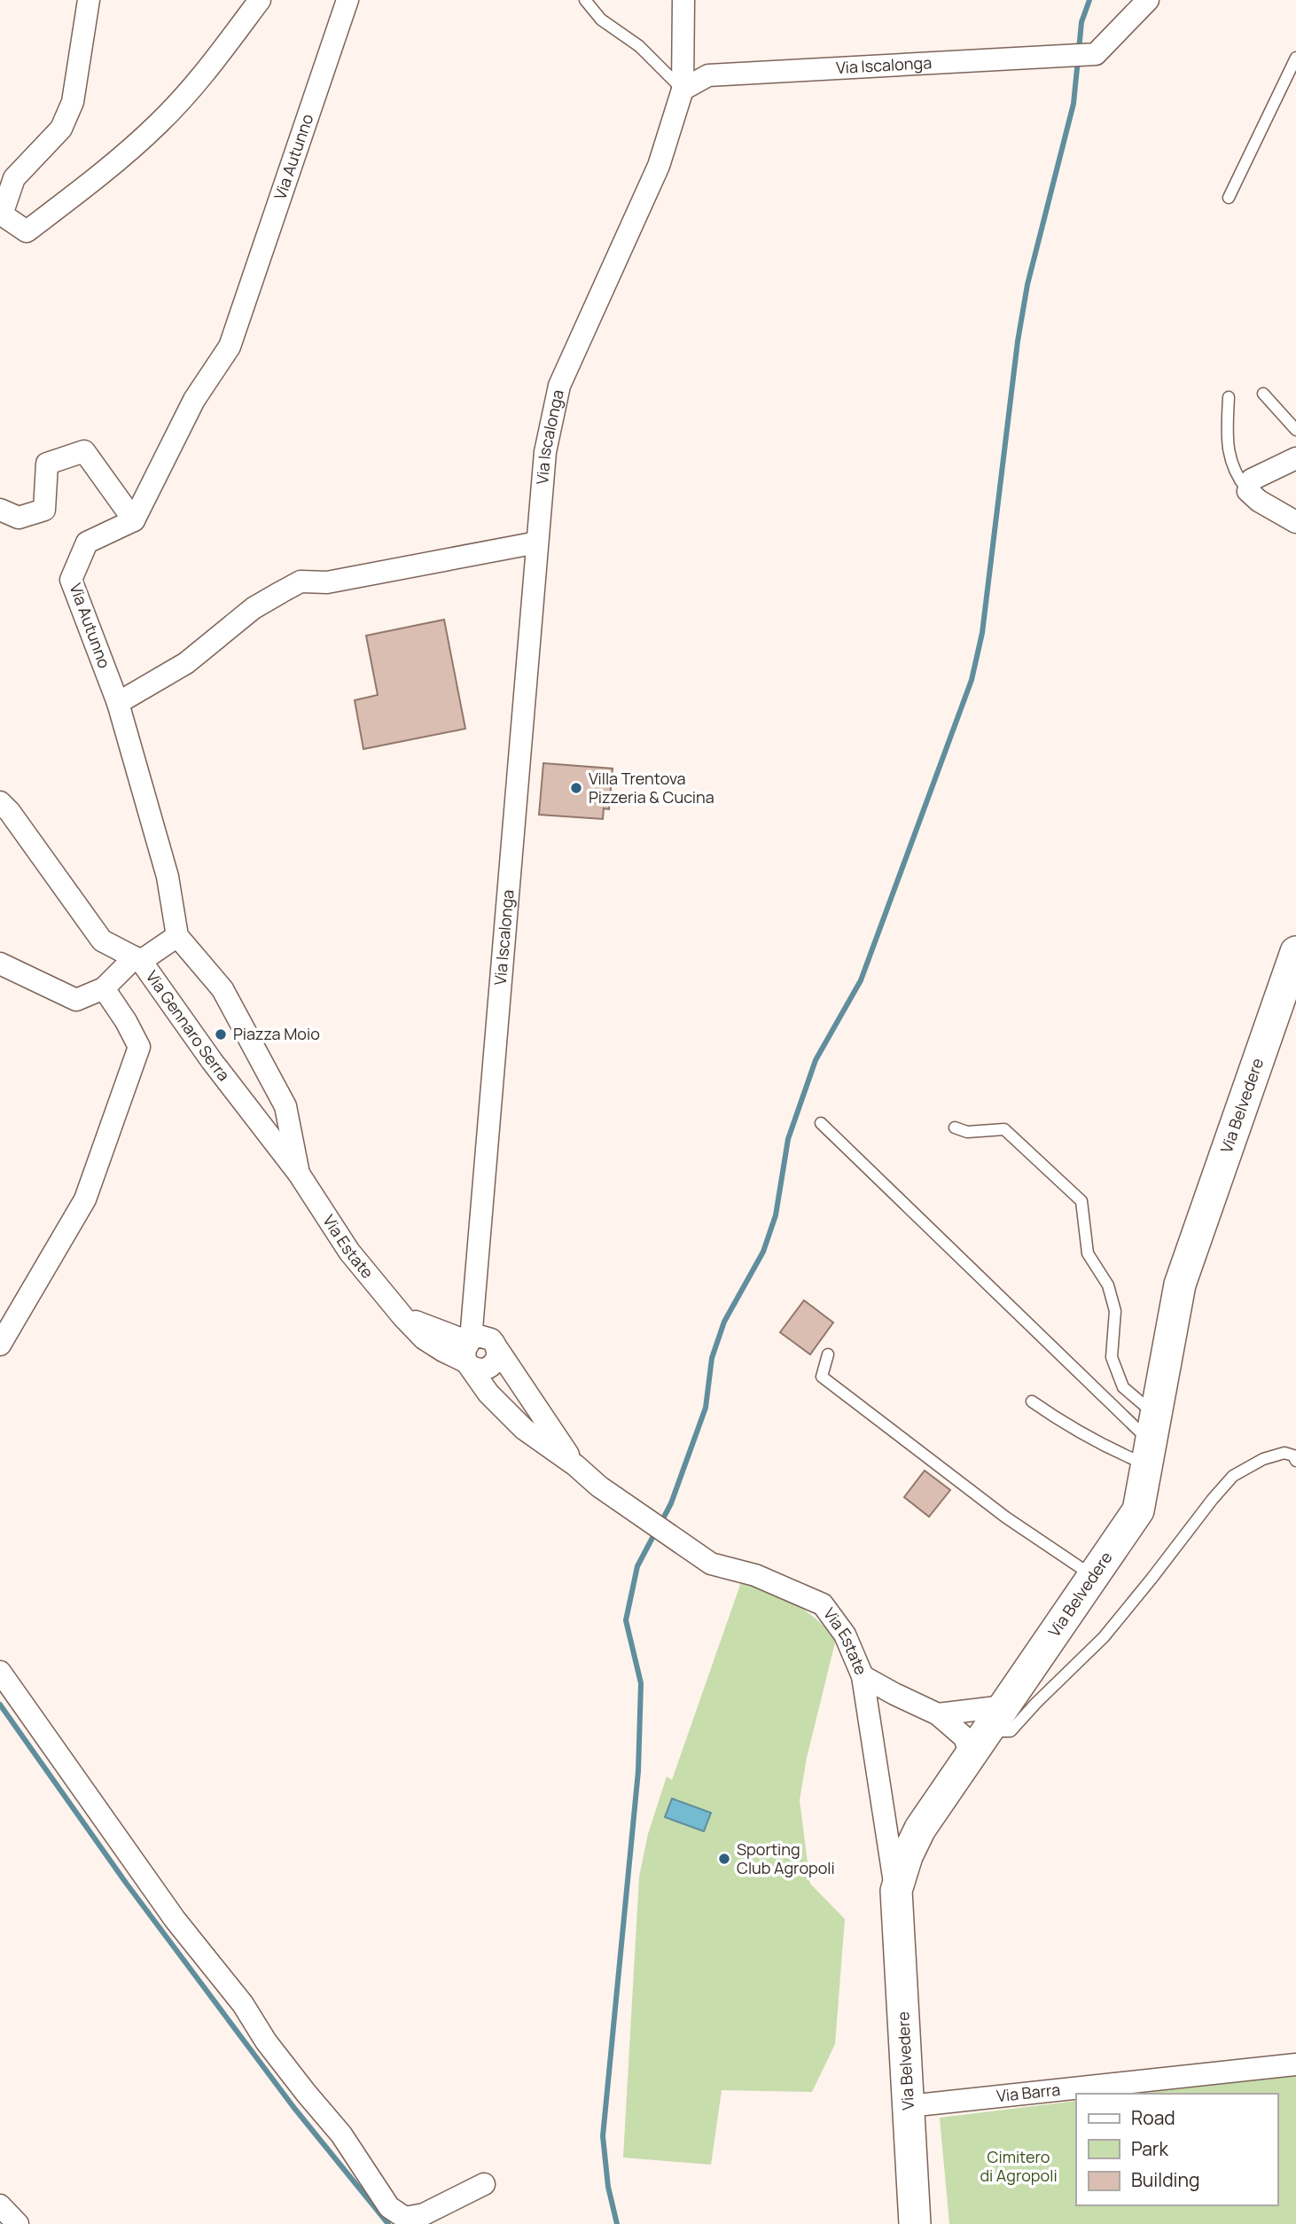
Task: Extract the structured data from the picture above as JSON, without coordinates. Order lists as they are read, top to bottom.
{
  "streets": {
    "street": [
      "Via Iscalonga",
      "Via Autunno",
      "Via Gennaro Serra",
      "Via Belvedere",
      "Via Estate",
      "Via Barra"
    ]
  },
  "crossings": [
    ["Via Iscalonga", "Via Estate"],
    ["Via Gennaro Serra", "Via Estate"],
    ["Via Belvedere", "Via Estate"],
    ["Via Belvedere", "Via Barra"]
  ],
  "parks": ["Cimitero di Agropoli"],
  "places": ["Villa Trentova Pizzeria & Cucina", "Piazza Moio", "Sporting Club Agropoli"],
  "legend": ["Road", "Park", "Building"]
}
